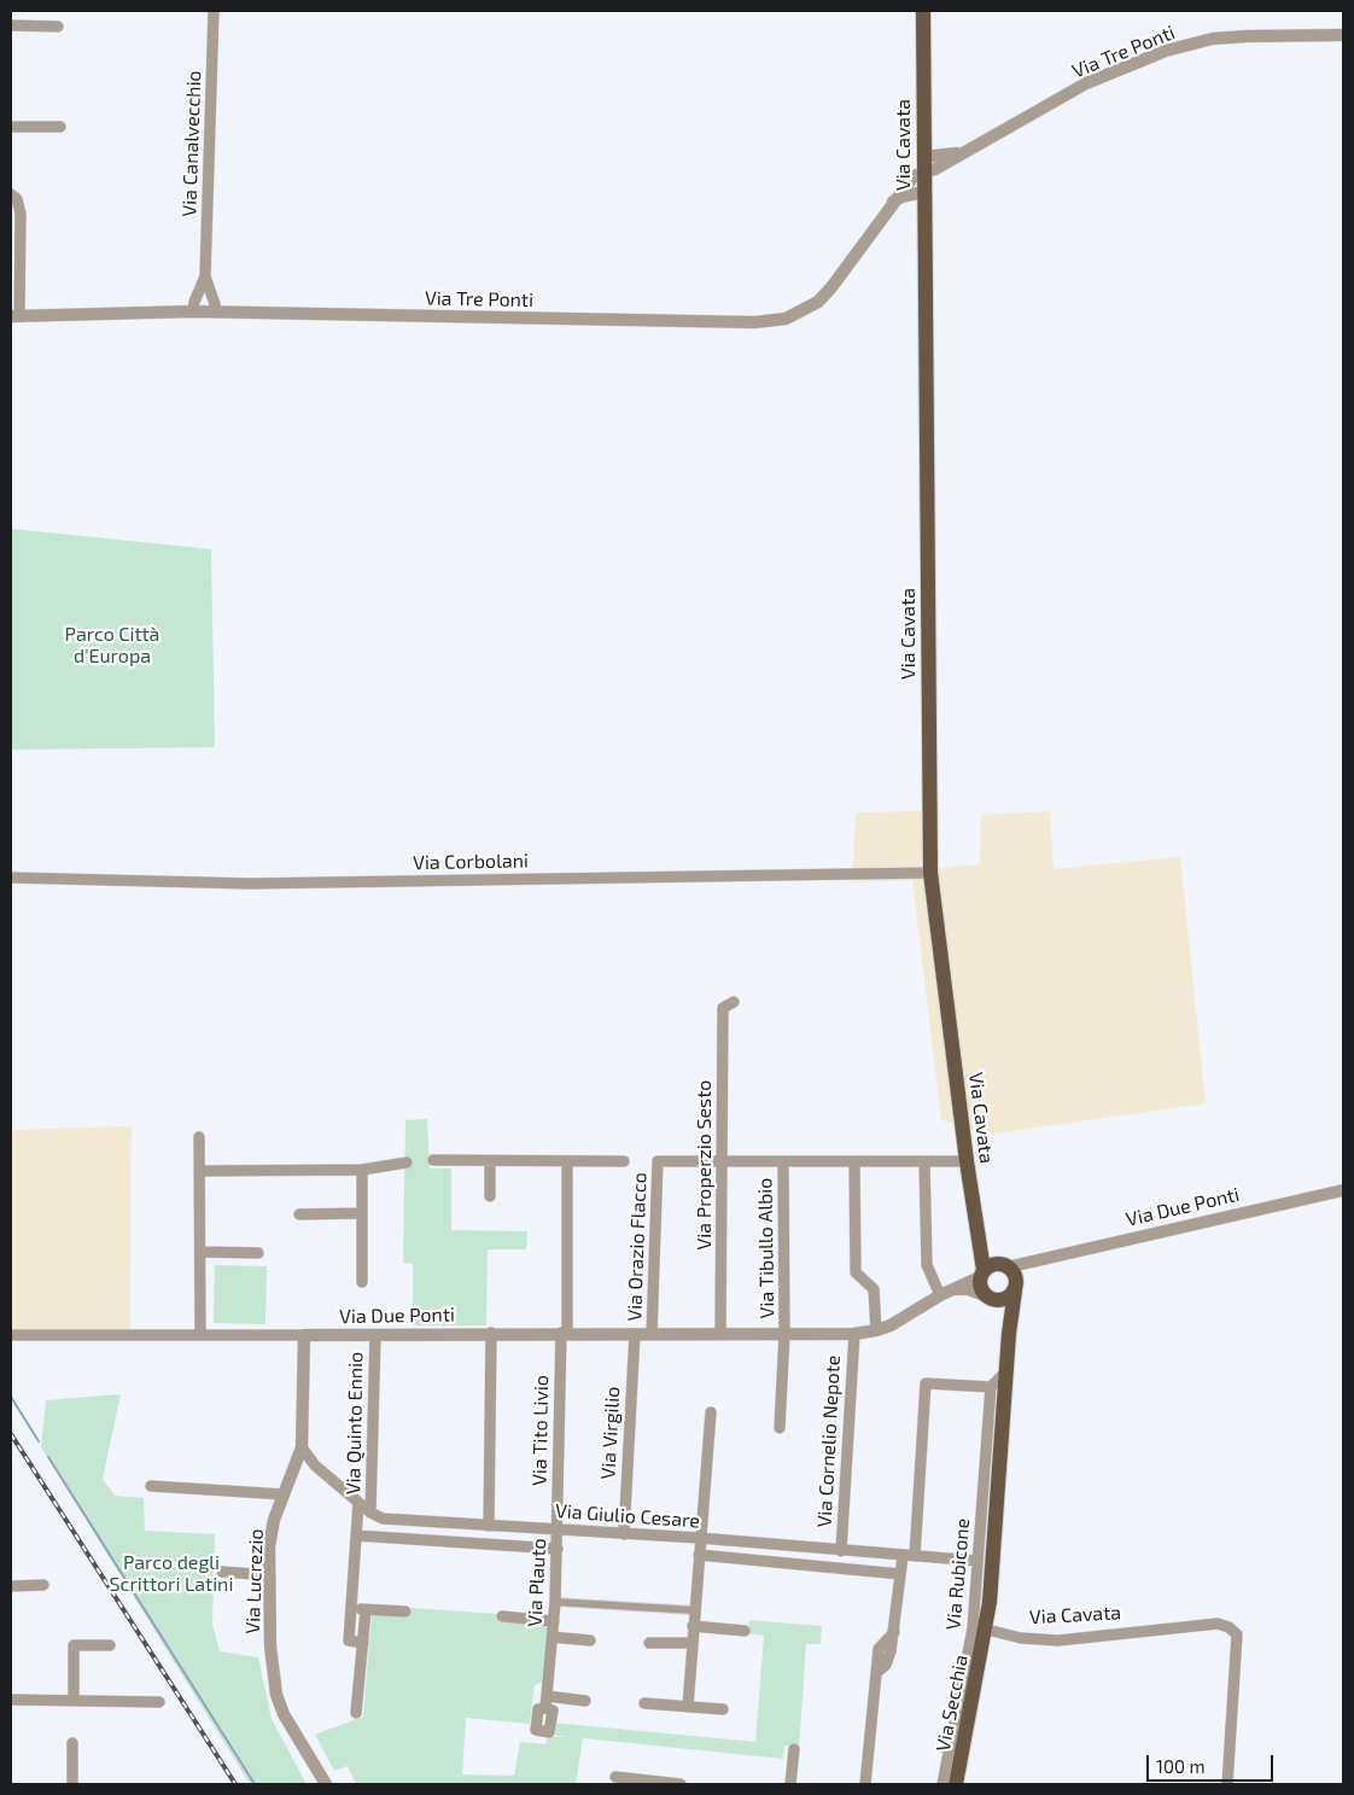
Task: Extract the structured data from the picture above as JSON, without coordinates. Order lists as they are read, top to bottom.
{
  "streets": {
    "main road": ["Via Cavata", "Via Secchia"],
    "street": [
      "Via Tre Ponti",
      "Via Canalvecchio",
      "Via Corbolani",
      "Via Properzio Sesto",
      "Via Due Ponti",
      "Via Orazio Flacco",
      "Via Tibullo Albio",
      "Via Quinto Ennio",
      "Via Tito Livio",
      "Via Virgilio",
      "Via Cornelio Nepote",
      "Via Giulio Cesare",
      "Via Rubicone",
      "Via Lucrezio",
      "Via Plauto"
    ]
  },
  "crossings": [
    ["Via Tre Ponti", "Via Canalvecchio"],
    ["Via Tre Ponti", "Via Cavata"],
    ["Via Cavata", "Via Corbolani"],
    ["Via Cavata", "Via Due Ponti"],
    ["Via Cavata", "Via Secchia"],
    ["Via Properzio Sesto", "Via Due Ponti"],
    ["Via Properzio Sesto", "Via Orazio Flacco"],
    ["Via Due Ponti", "Via Orazio Flacco"],
    ["Via Due Ponti", "Via Tibullo Albio"],
    ["Via Due Ponti", "Via Quinto Ennio"],
    ["Via Due Ponti", "Via Tito Livio"],
    ["Via Due Ponti", "Via Virgilio"],
    ["Via Due Ponti", "Via Cornelio Nepote"],
    ["Via Due Ponti", "Via Lucrezio"],
    ["Via Quinto Ennio", "Via Giulio Cesare"],
    ["Via Tito Livio", "Via Giulio Cesare"],
    ["Via Tito Livio", "Via Plauto"],
    ["Via Virgilio", "Via Giulio Cesare"],
    ["Via Cornelio Nepote", "Via Giulio Cesare"],
    ["Via Giulio Cesare", "Via Rubicone"],
    ["Via Giulio Cesare", "Via Lucrezio"],
    ["Via Giulio Cesare", "Via Plauto"]
  ],
  "parks": ["Parco Città d'Europa", "Parco degli Scrittori Latini"],
  "scale_bar": "100 m"
}
